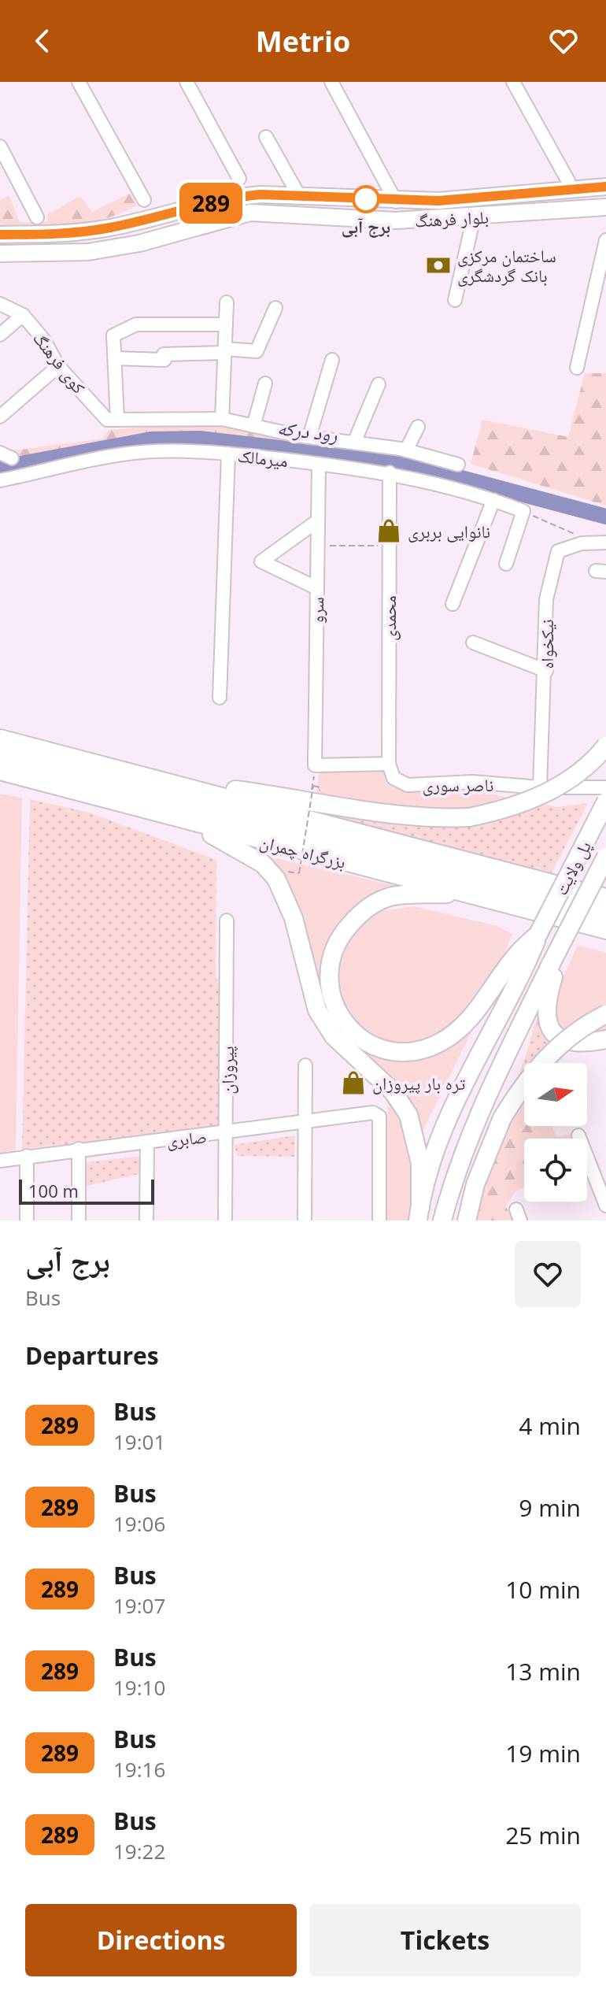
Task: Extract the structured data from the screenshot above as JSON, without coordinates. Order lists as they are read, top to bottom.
{
  "streets": {
    "highway": ["بزرگراه چمران", "پل ولایت"],
    "main road": ["بلوار فرهنگ"],
    "street": [
      "کوی فرهنگ",
      "میرمالک",
      "سرو",
      "محمدی",
      "نیکخواه",
      "ناصر سوری",
      "پیروزان",
      "صابری"
    ]
  },
  "crossings": [
    ["کوی فرهنگ", "میرمالک"],
    ["میرمالک", "سرو"],
    ["میرمالک", "محمدی"],
    ["محمدی", "ناصر سوری"],
    ["نیکخواه", "ناصر سوری"],
    ["پیروزان", "صابری"]
  ],
  "water": ["رود درکه"],
  "places": {
    "other": ["برج آبی"],
    "bank": ["ساختمان مرکزی بانک گردشگری"],
    "shop": ["نانوایی بربری", "تره بار پیروزان"]
  },
  "lines": ["bus line 289"],
  "scale_bar": "100 m",
  "north": "right",
  "page": {
    "header": "Metrio",
    "on_map": "289",
    "scale": "100 m",
    "heading": [
      ["برج آبی", "Bus"],
      "Departures"
    ],
    "list": [
      {
        "mark": "289",
        "name": "Bus",
        "note": "19:01",
        "value": "4 min"
      },
      {
        "mark": "289",
        "name": "Bus",
        "note": "19:06",
        "value": "9 min"
      },
      {
        "mark": "289",
        "name": "Bus",
        "note": "19:07",
        "value": "10 min"
      },
      {
        "mark": "289",
        "name": "Bus",
        "note": "19:10",
        "value": "13 min"
      },
      {
        "mark": "289",
        "name": "Bus",
        "note": "19:16",
        "value": "19 min"
      },
      {
        "mark": "289",
        "name": "Bus",
        "note": "19:22",
        "value": "25 min"
      }
    ],
    "buttons": ["Directions", "Tickets"]
  }
}
